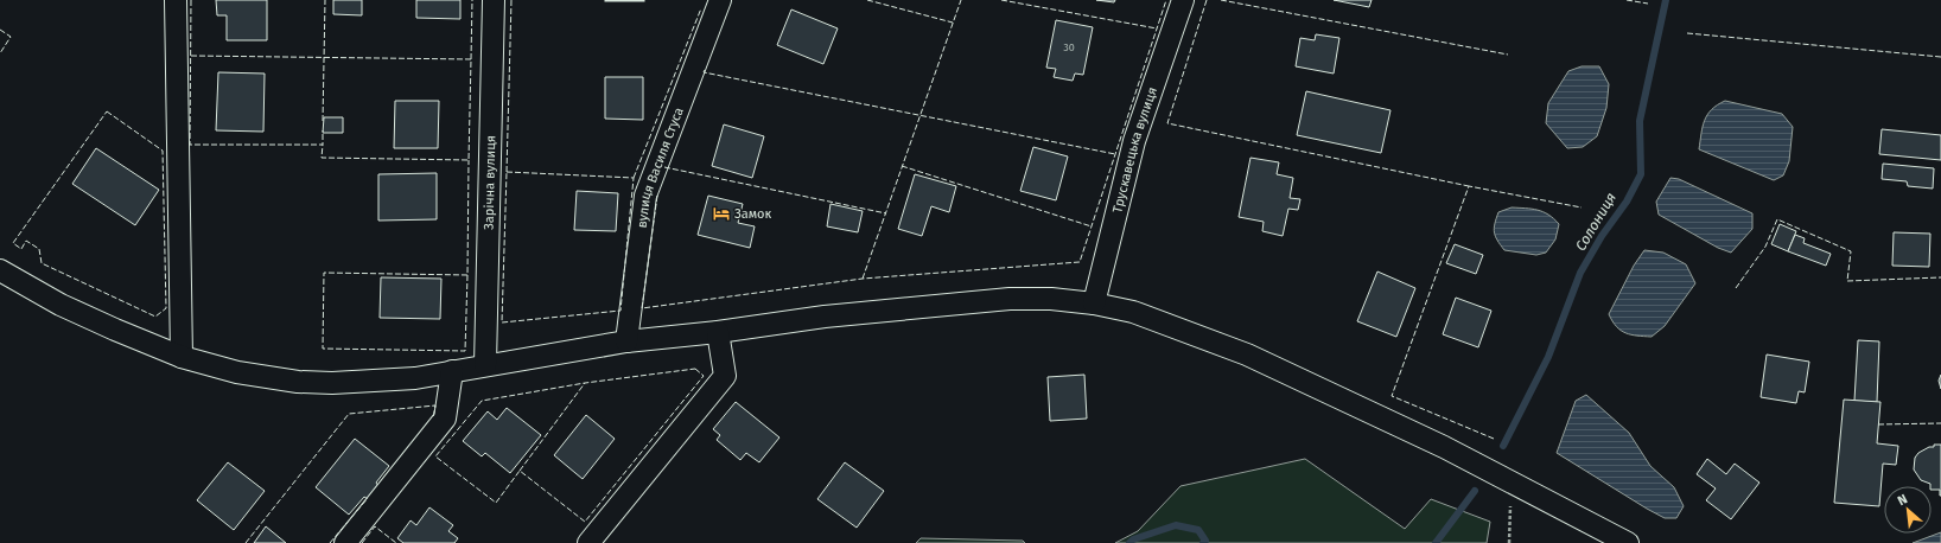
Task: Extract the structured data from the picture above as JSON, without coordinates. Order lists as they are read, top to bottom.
{
  "streets": {
    "street": ["Трускавецька вулиця", "вулиця Василя Стуса", "Зарічна вулиця"]
  },
  "water": ["Солониця"],
  "places": {
    "hotel": ["Замок"]
  },
  "house_numbers": ["30"],
  "north": "top left"
}
